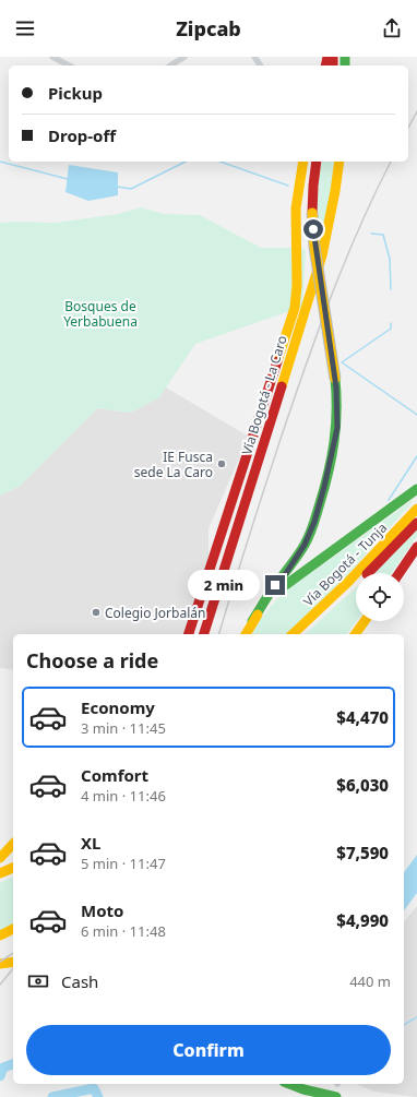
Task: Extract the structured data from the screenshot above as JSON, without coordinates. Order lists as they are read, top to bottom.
{
  "streets": {
    "main road": ["Vía Bogotá - La Caro", "Vía Bogotá - Tunja"]
  },
  "parks": ["Bosques de Yerbabuena"],
  "places": ["IE Fusca sede La Caro", "Colegio Jorbalán"],
  "page": {
    "header": "Zipcab",
    "banner": ["Pickup", "Drop-off"],
    "bubble": "2 min",
    "heading": "Choose a ride",
    "list": [
      {
        "name": "Economy",
        "note": "3 min · 11:45",
        "value": "$4,470"
      },
      {
        "name": "Comfort",
        "note": "4 min · 11:46",
        "value": "$6,030"
      },
      {
        "name": "XL",
        "note": "5 min · 11:47",
        "value": "$7,590"
      },
      {
        "name": "Moto",
        "note": "6 min · 11:48",
        "value": "$4,990"
      }
    ],
    "pay": ["Cash", "440 m"],
    "buttons": "Confirm"
  }
}
